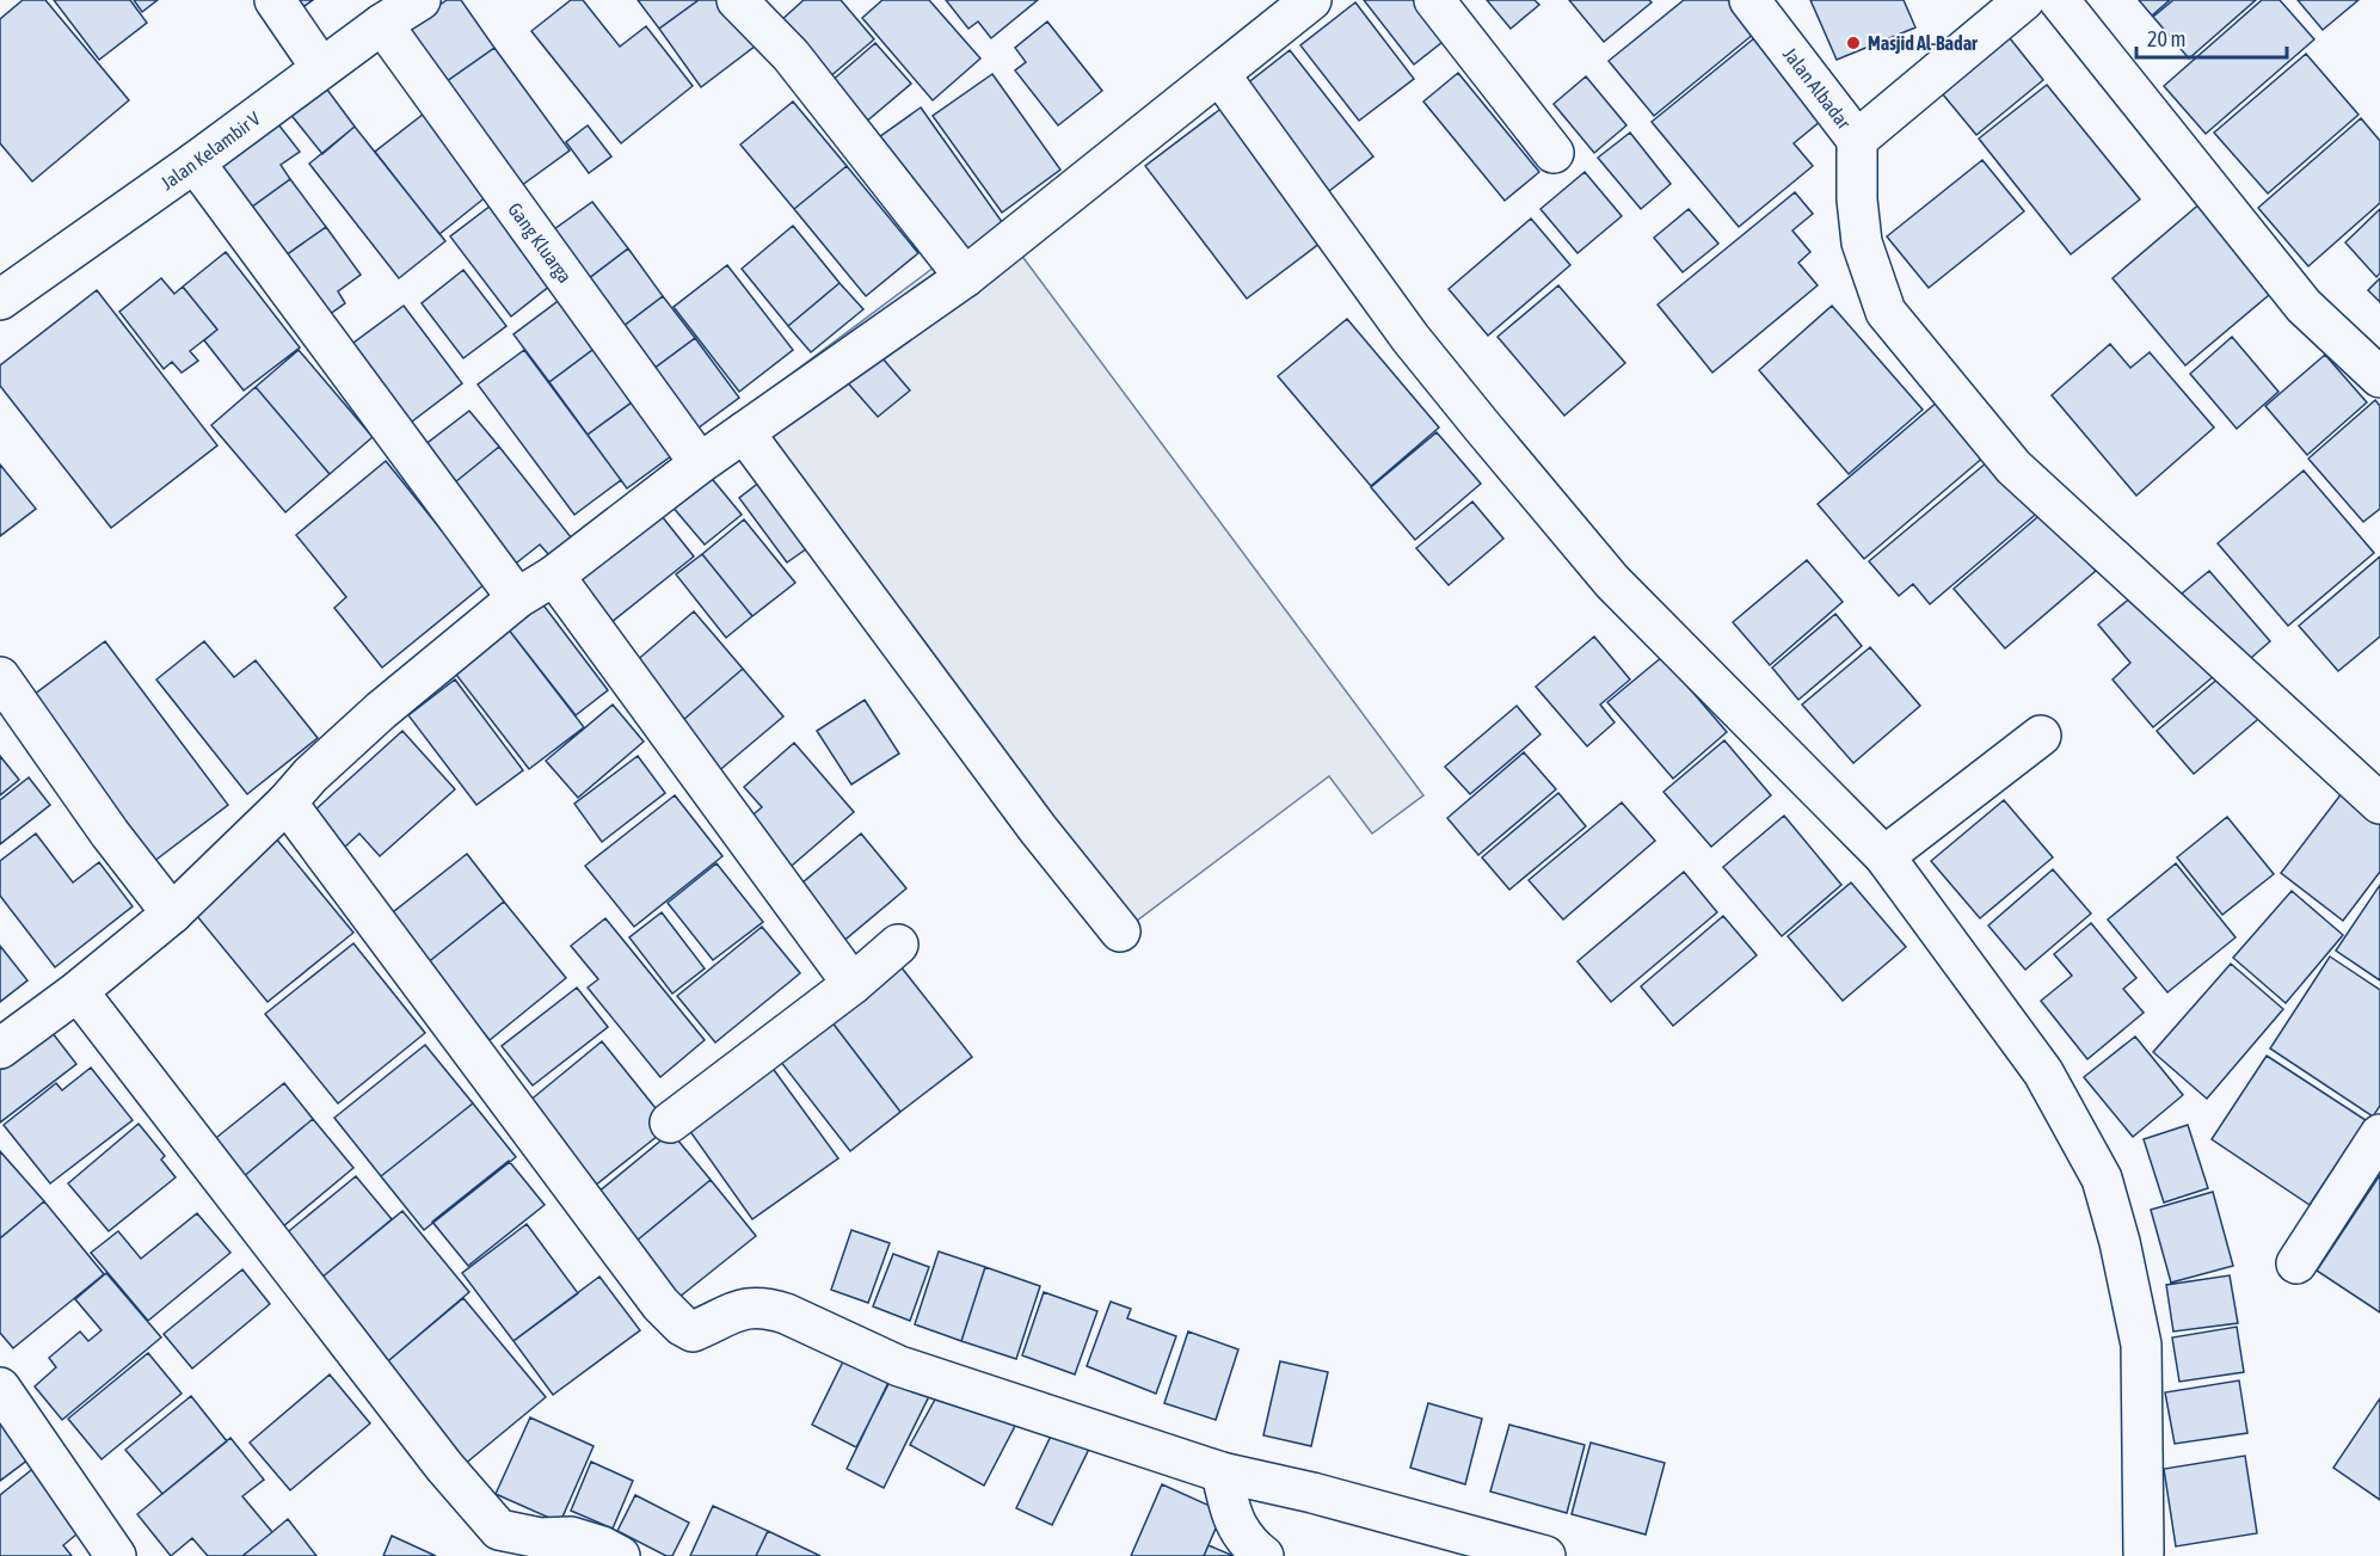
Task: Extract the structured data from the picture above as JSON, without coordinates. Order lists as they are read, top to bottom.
{
  "streets": {
    "street": ["Jalan Albadar", "Jalan Kelambir V", "Gang Kluarga"]
  },
  "crossings": [
    ["Jalan Kelambir V", "Gang Kluarga"]
  ],
  "places": ["Masjid Al-Badar"],
  "scale_bar": "20 m"
}
